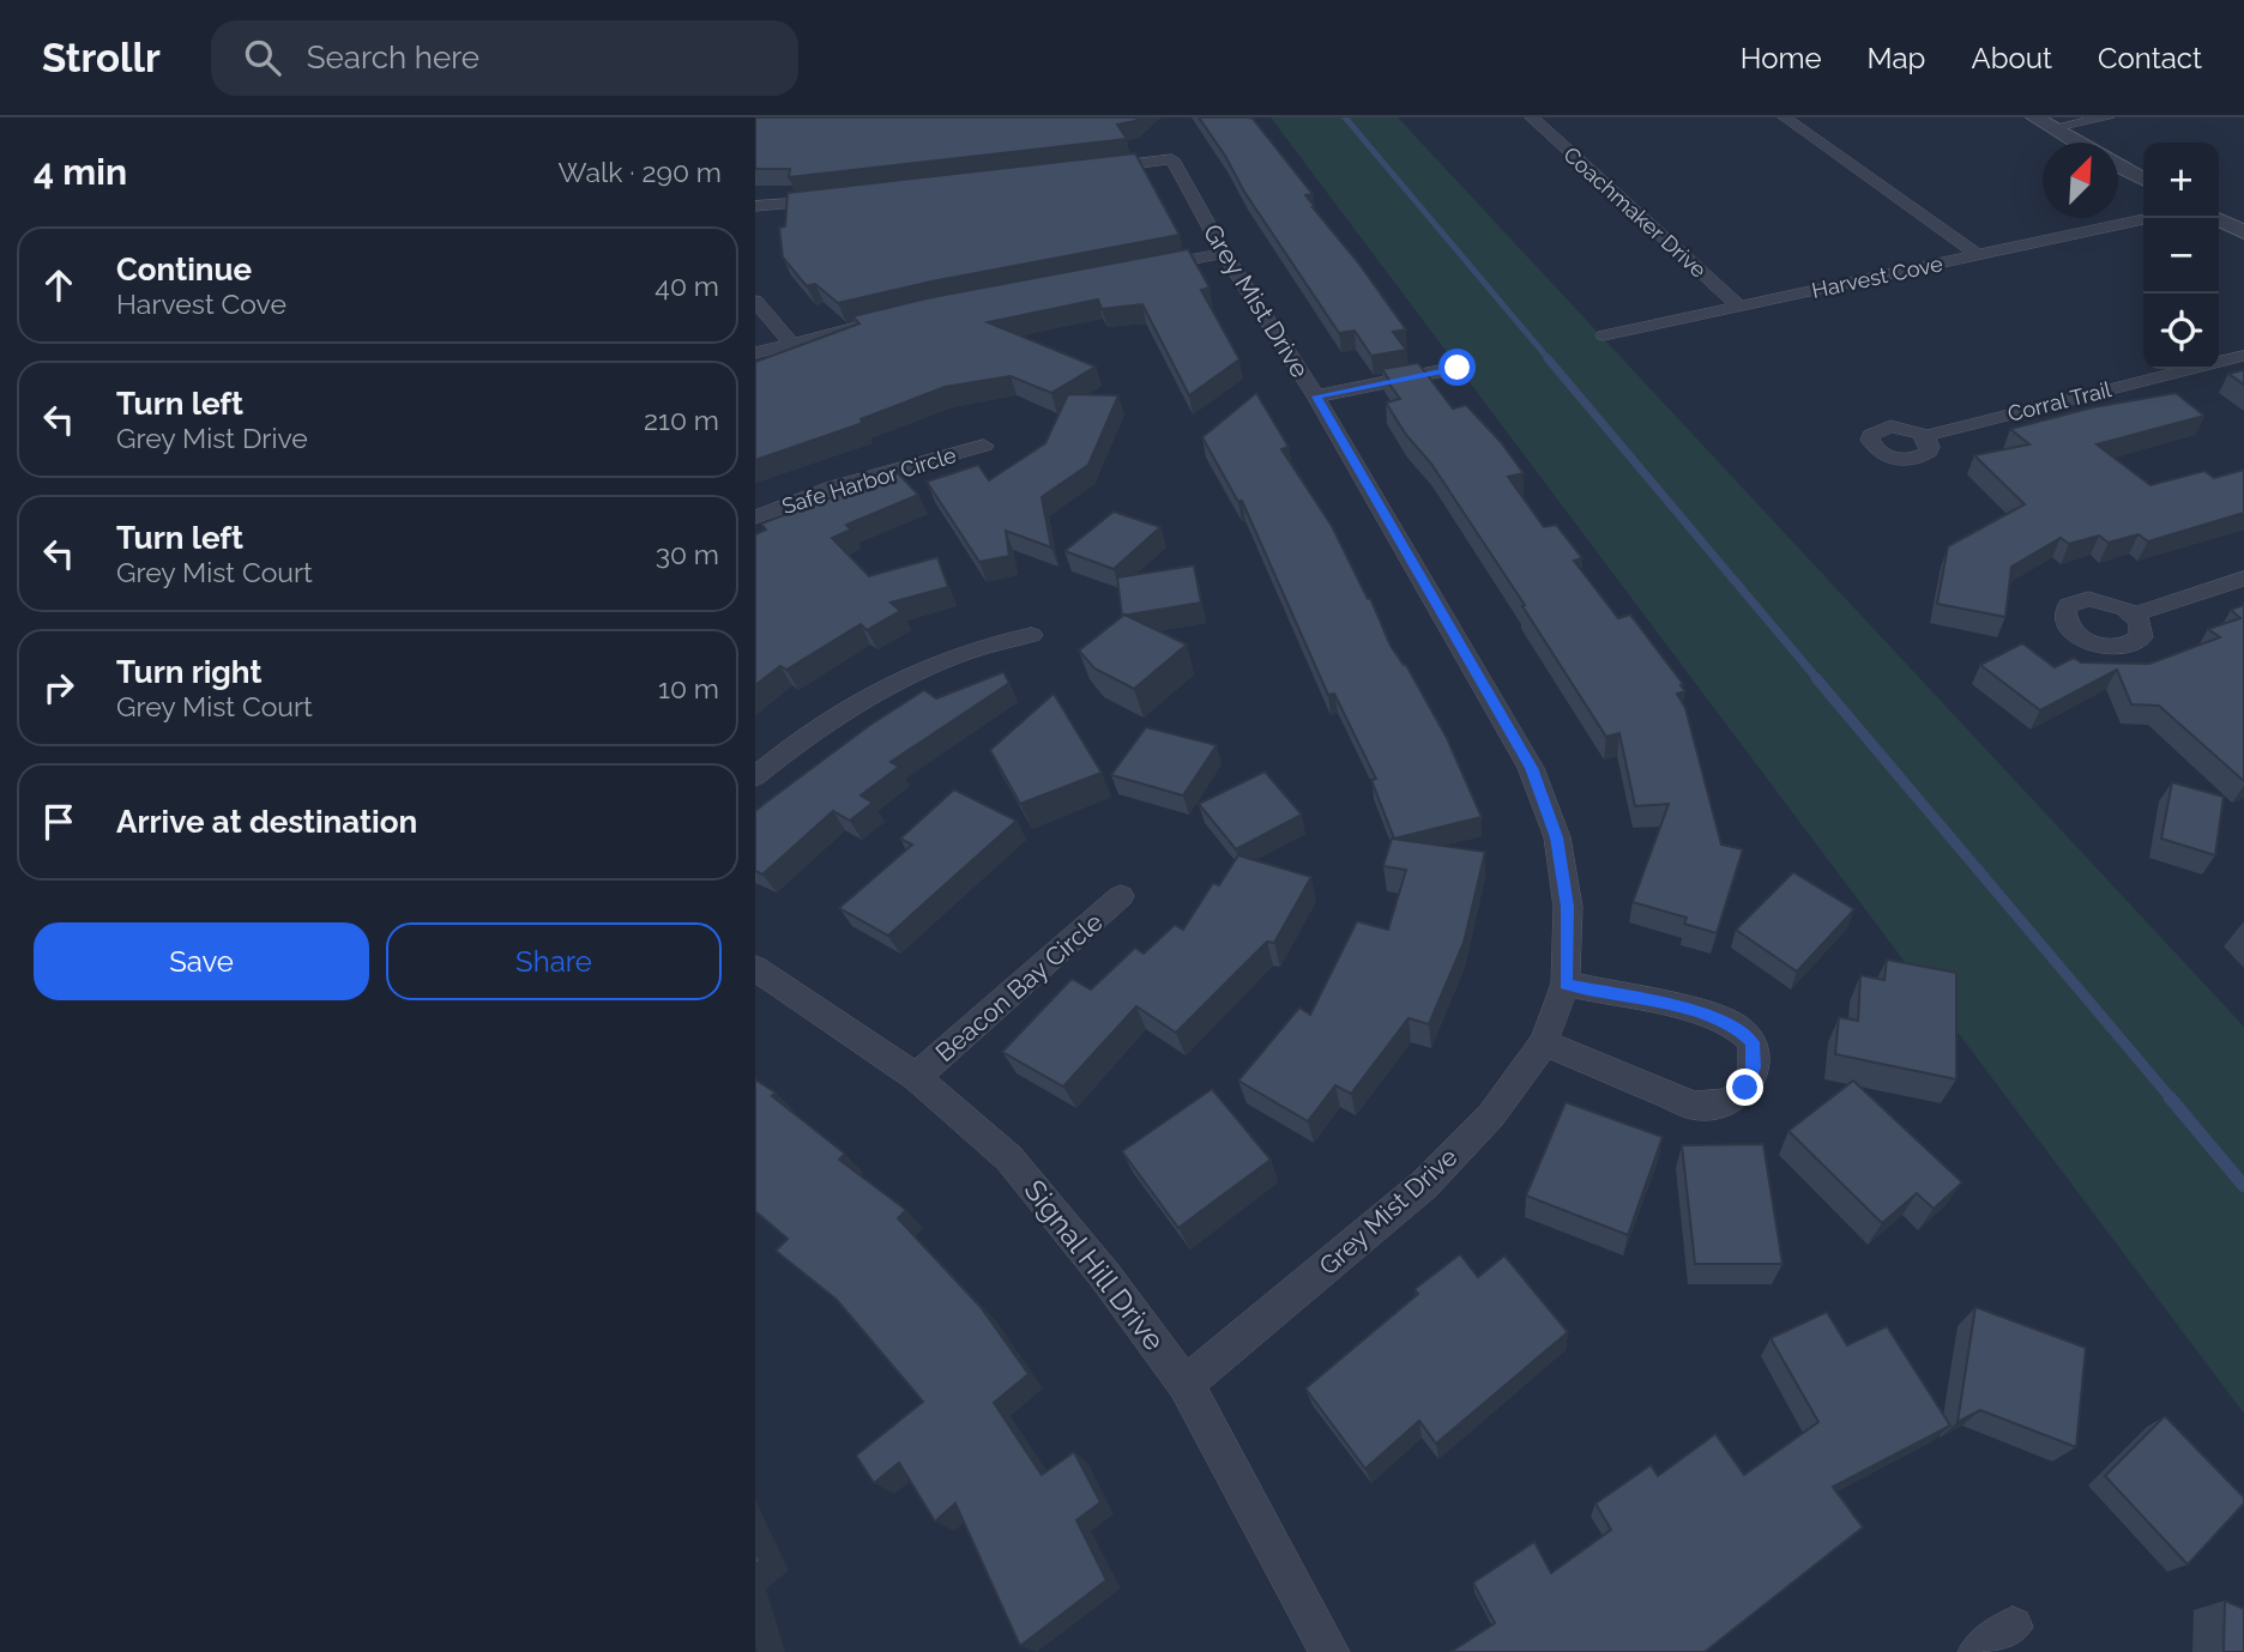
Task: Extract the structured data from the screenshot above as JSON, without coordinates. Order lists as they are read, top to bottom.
{
  "streets": {
    "street": [
      "Coachmaker Drive",
      "Harvest Cove",
      "Grey Mist Drive",
      "Corral Trail",
      "Safe Harbor Circle",
      "Beacon Bay Circle",
      "Signal Hill Drive"
    ]
  },
  "crossings": [
    ["Coachmaker Drive", "Harvest Cove"],
    ["Grey Mist Drive", "Signal Hill Drive"],
    ["Beacon Bay Circle", "Signal Hill Drive"]
  ],
  "north": "top right",
  "page": {
    "header": "Strollr",
    "search": "Search here",
    "nav": [
      "Home",
      "Map",
      "About",
      "Contact"
    ],
    "heading": ["4 min", "Walk · 290 m"],
    "map_buttons": ["+", "−"],
    "list": [
      ["Continue", "Harvest Cove", "40 m"],
      ["Turn left", "Grey Mist Drive", "210 m"],
      ["Turn left", "Grey Mist Court", "30 m"],
      ["Turn right", "Grey Mist Court", "10 m"],
      "Arrive at destination"
    ],
    "buttons": ["Save", "Share"]
  }
}
